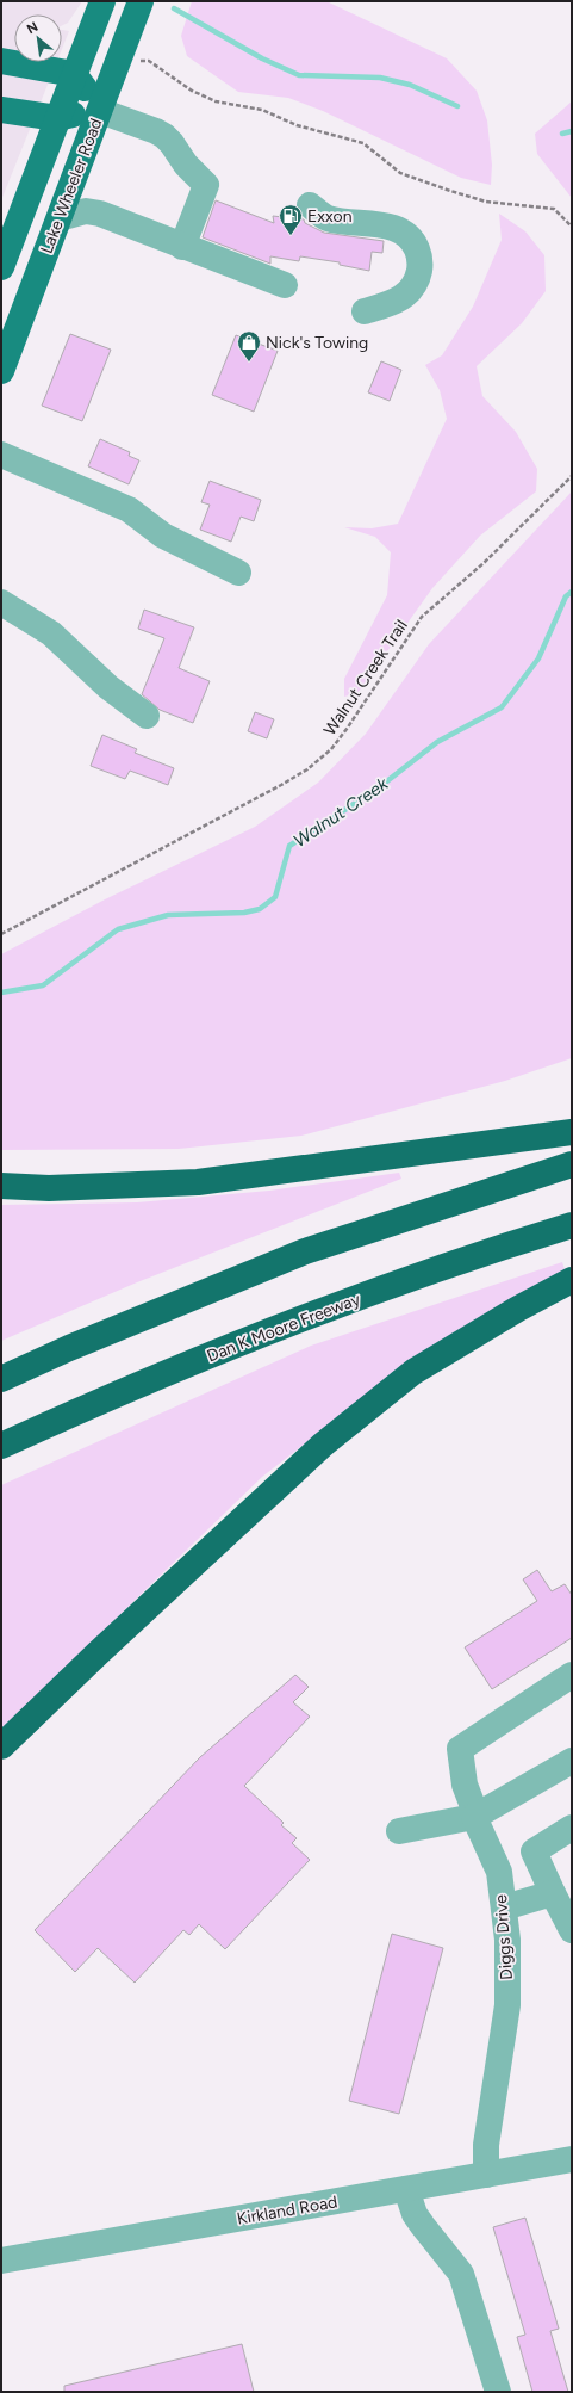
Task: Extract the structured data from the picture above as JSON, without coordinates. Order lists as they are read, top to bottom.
{
  "streets": {
    "highway": ["Dan K Moore Freeway"],
    "main road": ["Lake Wheeler Road"],
    "street": ["Diggs Drive", "Kirkland Road"],
    "path": ["Walnut Creek Trail"]
  },
  "crossings": [
    ["Diggs Drive", "Kirkland Road"]
  ],
  "water": ["Walnut Creek"],
  "places": {
    "fuel station": ["Exxon"],
    "shop": ["Nick's Towing"]
  },
  "north": "top left"
}
